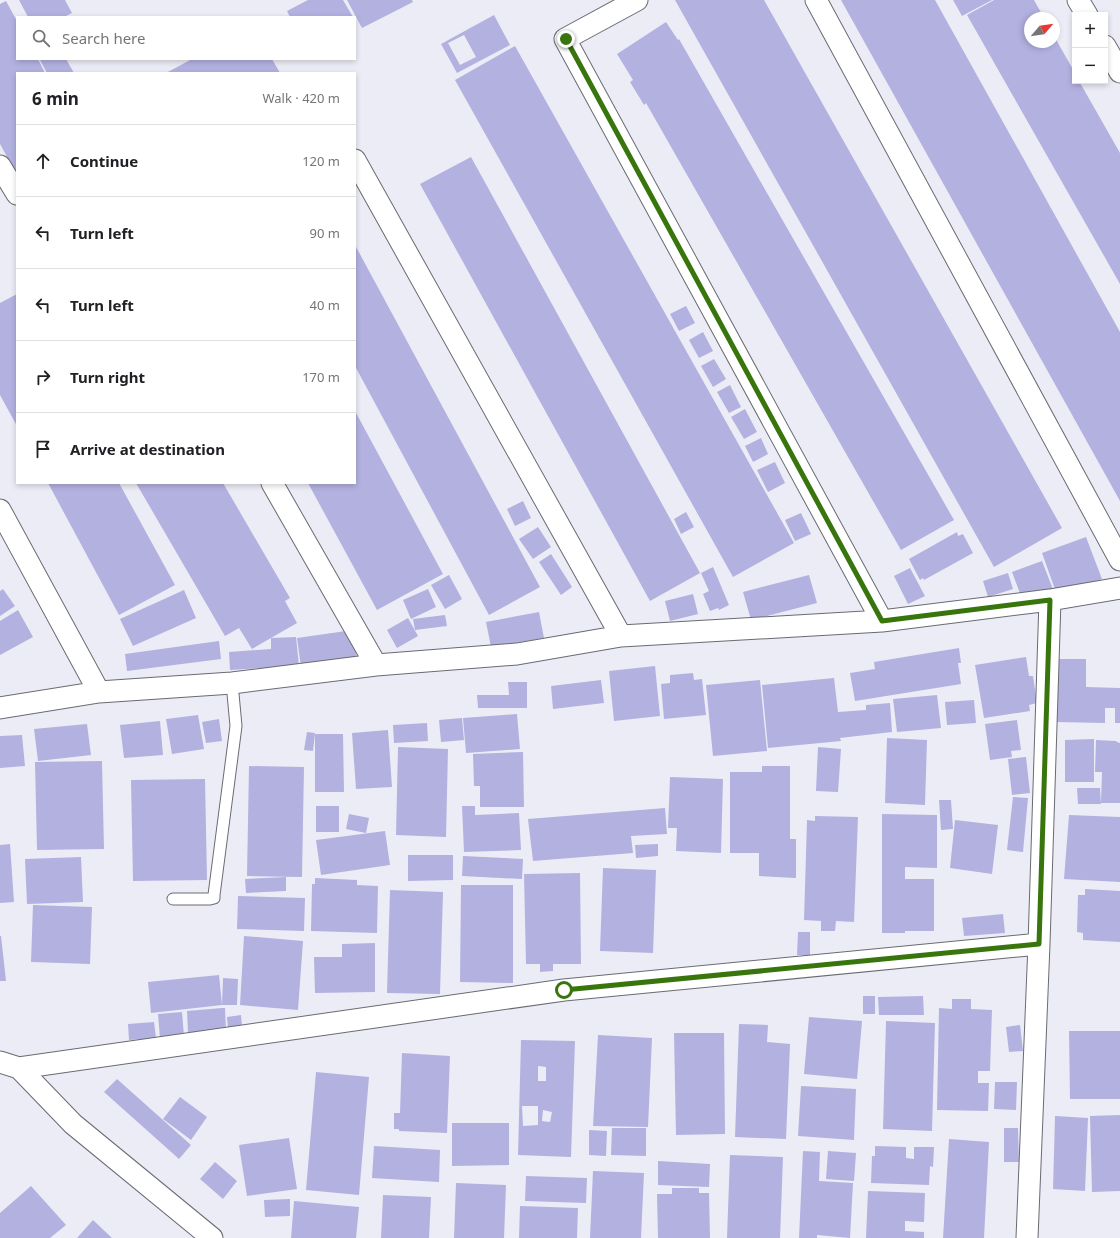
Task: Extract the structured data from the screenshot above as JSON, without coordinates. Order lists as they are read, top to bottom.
{
  "north": "top right",
  "page": {
    "map_buttons": ["+", "−"],
    "search": "Search here",
    "heading": ["6 min", "Walk · 420 m"],
    "list": [
      ["Continue", "120 m"],
      ["Turn left", "90 m"],
      ["Turn left", "40 m"],
      ["Turn right", "170 m"],
      "Arrive at destination"
    ]
  }
}
